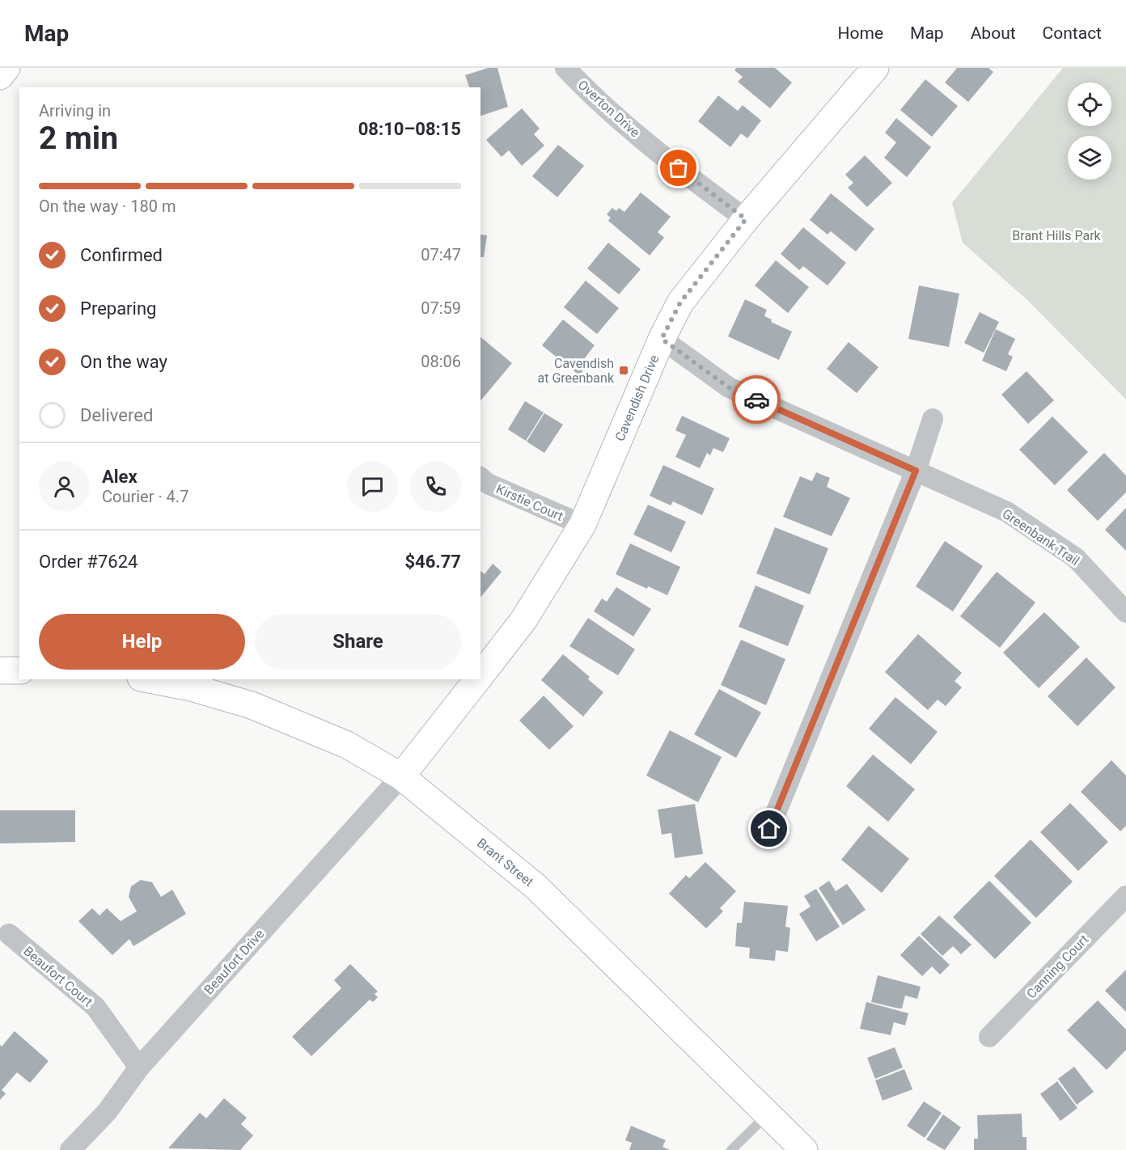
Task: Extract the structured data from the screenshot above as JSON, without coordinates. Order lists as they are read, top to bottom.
{
  "streets": {
    "main road": ["Cavendish Drive", "Brant Street"],
    "street": [
      "Overton Drive",
      "Kirstie Court",
      "Greenbank Trail",
      "Beaufort Drive",
      "Canning Court",
      "Beaufort Court"
    ]
  },
  "crossings": [
    ["Overton Drive", "Cavendish Drive"],
    ["Cavendish Drive", "Kirstie Court"],
    ["Cavendish Drive", "Greenbank Trail"],
    ["Cavendish Drive", "Brant Street"],
    ["Cavendish Drive", "Beaufort Drive"],
    ["Brant Street", "Beaufort Drive"],
    ["Beaufort Drive", "Beaufort Court"]
  ],
  "parks": ["Brant Hills Park"],
  "places": {
    "transit": ["Cavendish at Greenbank"]
  },
  "page": {
    "header": "Map",
    "nav": [
      "Home",
      "Map",
      "About",
      "Contact"
    ],
    "heading": ["2 min", "Arriving in", "08:10–08:15"],
    "panel": [
      "Alex",
      "Courier · 4.7",
      "Order #7624",
      "$46.77"
    ],
    "bar": "On the way · 180 m",
    "list": [
      ["Confirmed", "07:47"],
      ["Preparing", "07:59"],
      ["On the way", "08:06"],
      "Delivered"
    ],
    "buttons": ["Help", "Share"]
  }
}
